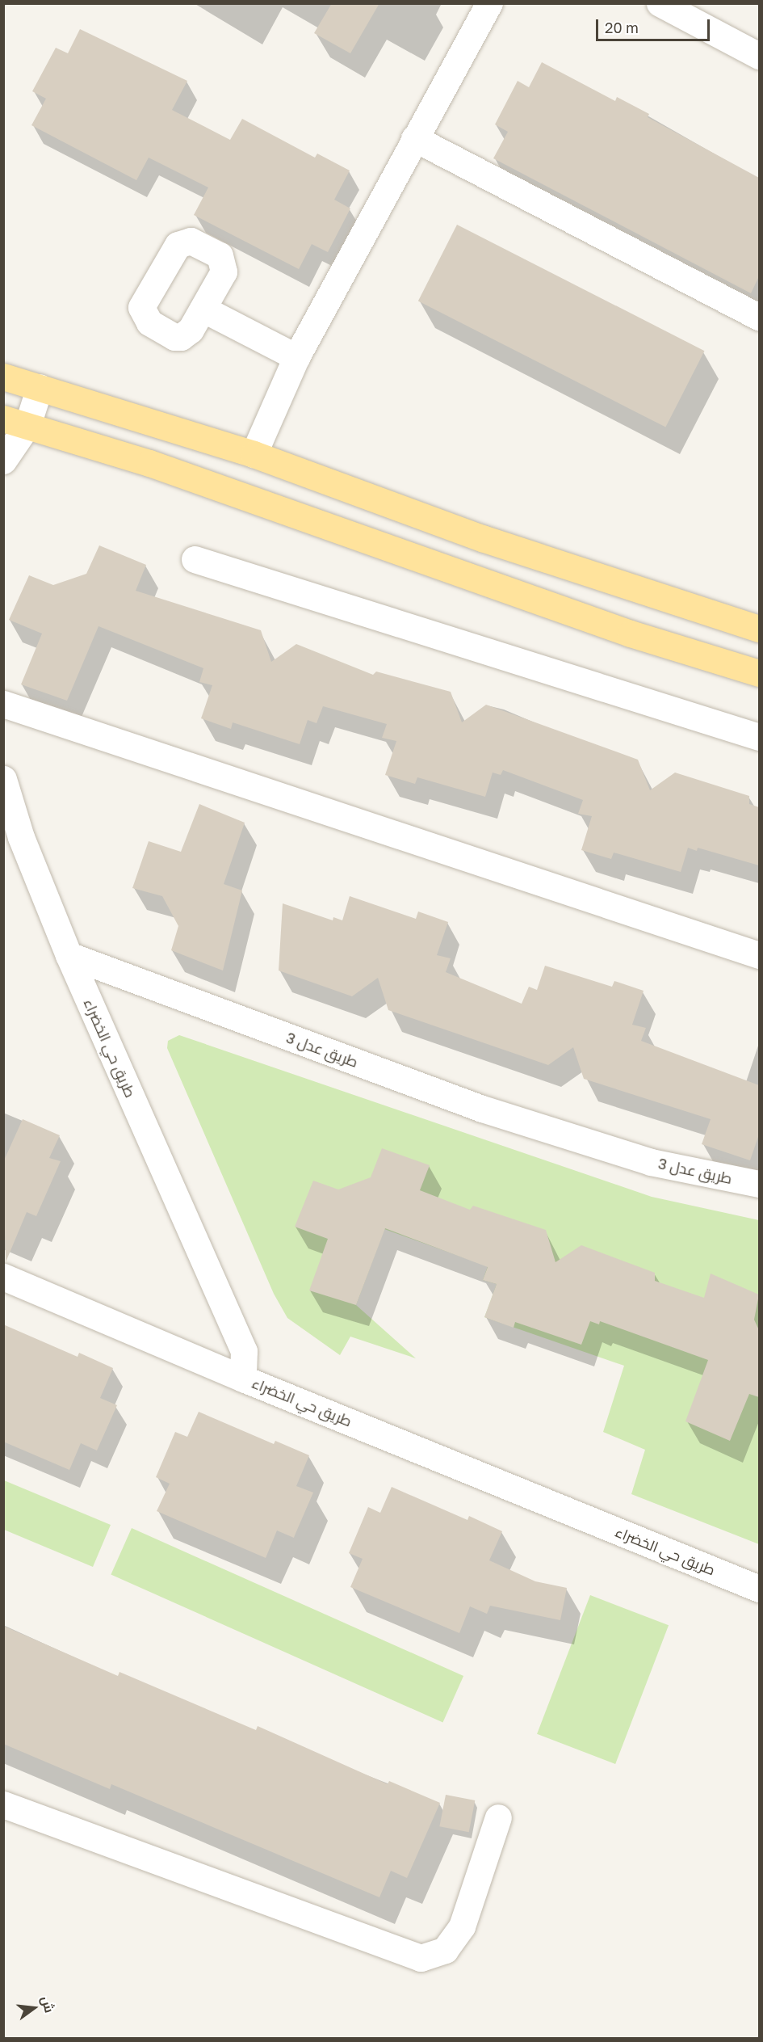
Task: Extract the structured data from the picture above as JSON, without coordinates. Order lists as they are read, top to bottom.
{
  "streets": {
    "street": ["طريق حي الخضراء", "طريق عدل 3"]
  },
  "crossings": [
    ["طريق حي الخضراء", "طريق عدل 3"]
  ],
  "scale_bar": "20 m",
  "north": "right"
}
